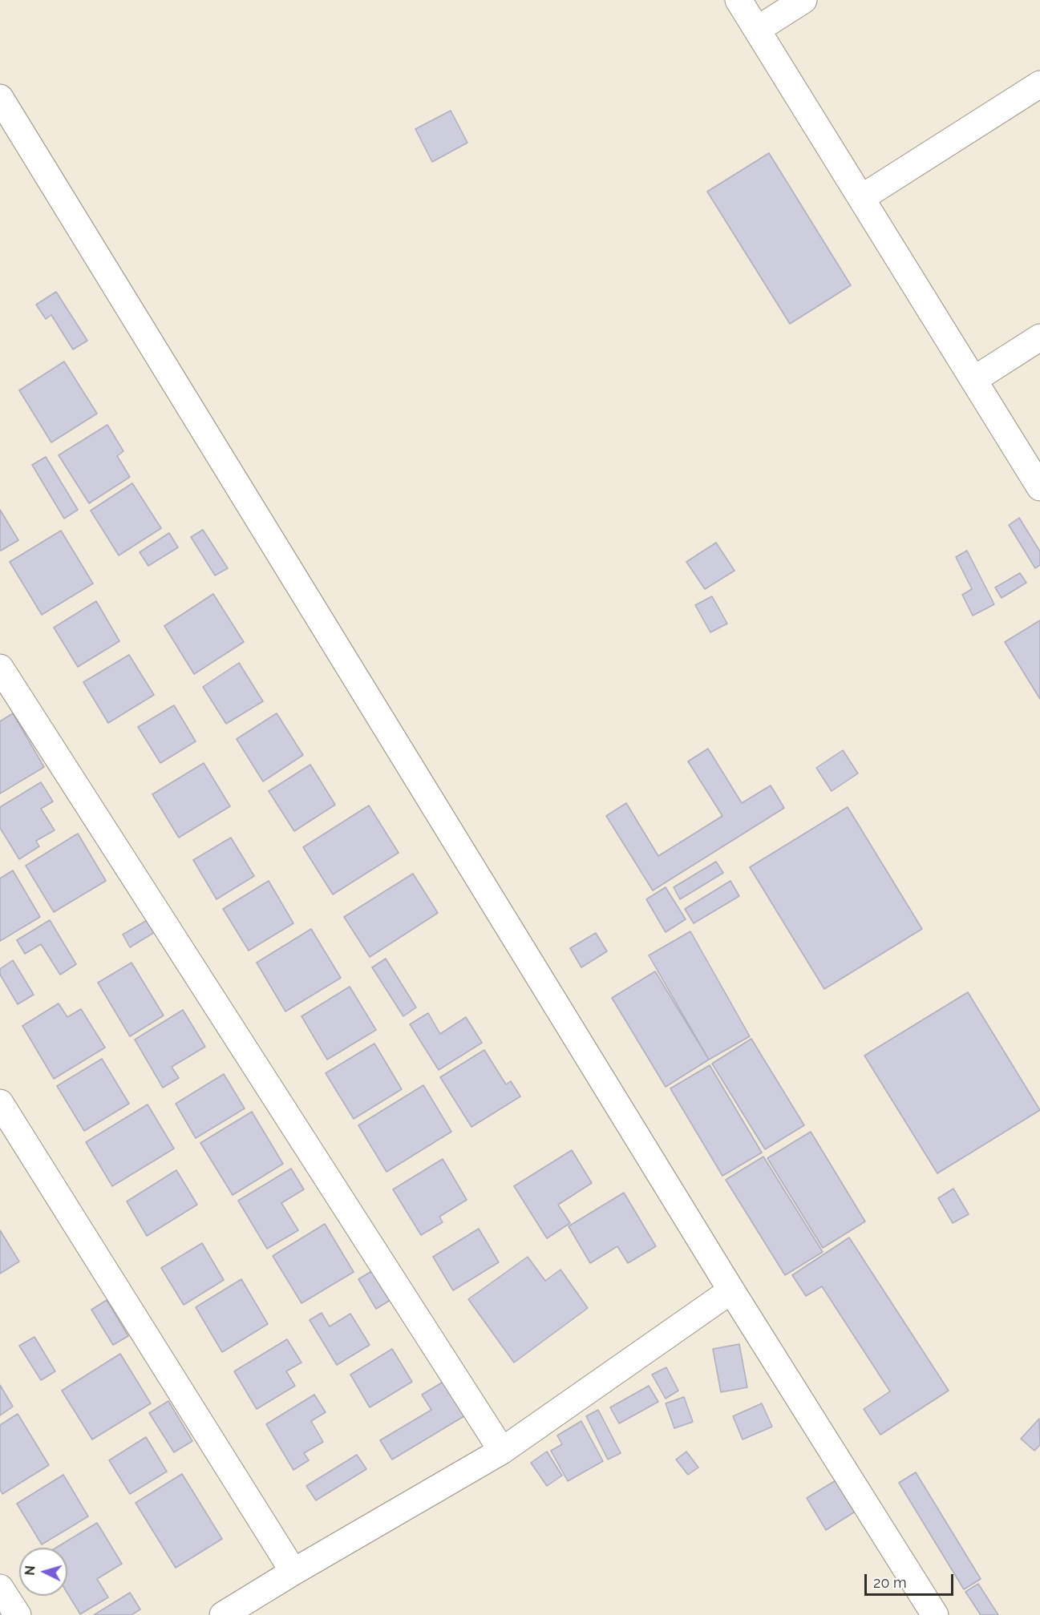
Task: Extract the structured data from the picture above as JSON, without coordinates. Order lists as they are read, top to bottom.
{
  "scale_bar": "20 m",
  "north": "left"
}
